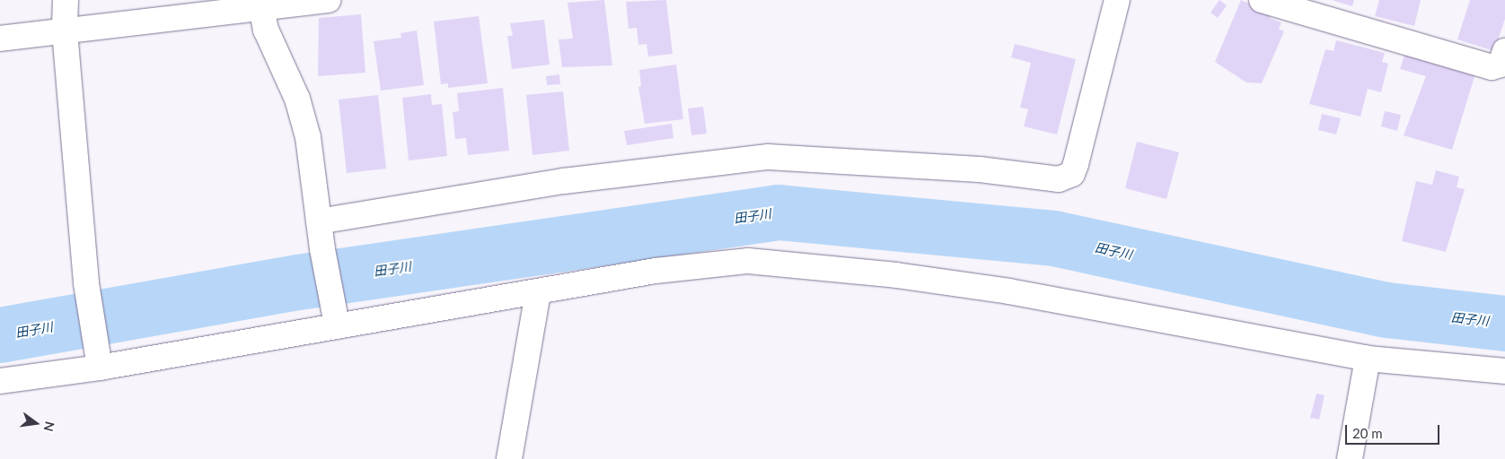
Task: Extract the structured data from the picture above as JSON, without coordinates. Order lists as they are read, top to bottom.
{
  "water": ["田子川"],
  "scale_bar": "20 m",
  "north": "right"
}
